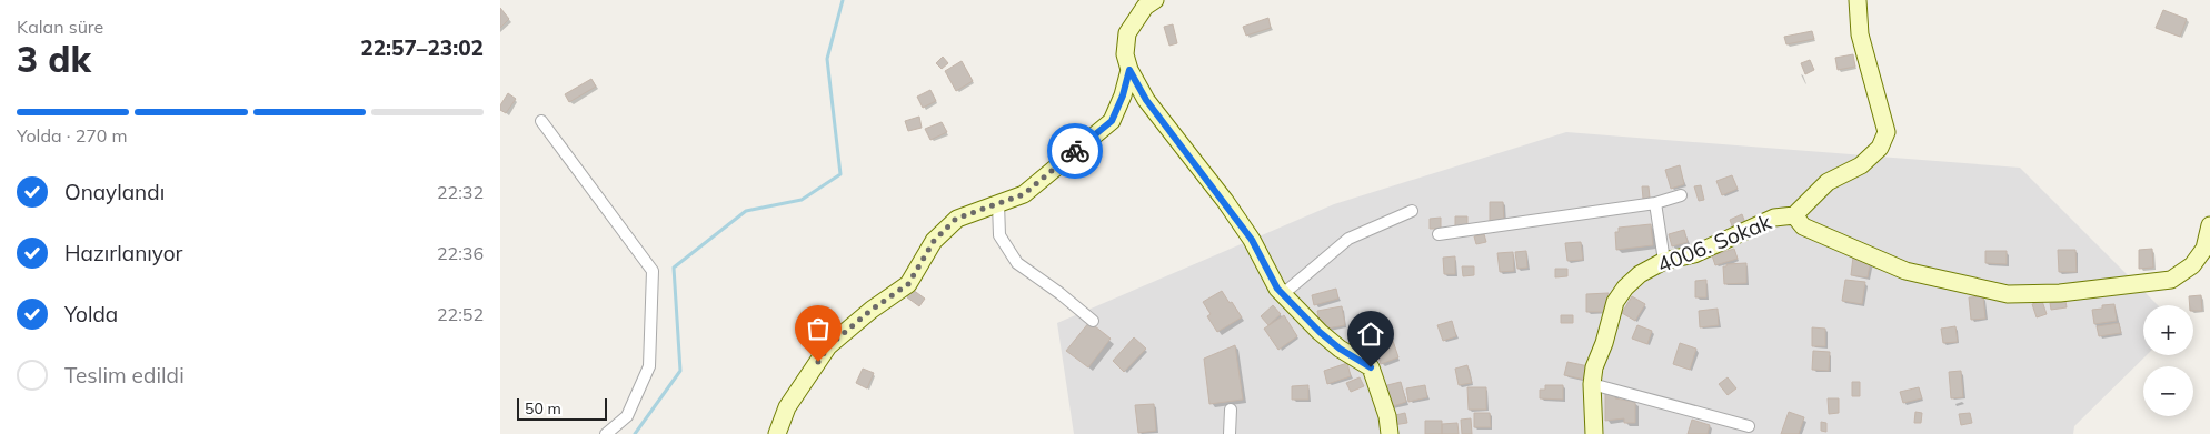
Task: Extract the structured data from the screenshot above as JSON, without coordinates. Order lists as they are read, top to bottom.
{
  "streets": {
    "street": ["4006. Sokak"]
  },
  "scale_bar": "50 m",
  "page": {
    "heading": ["3 dk", "Kalan süre", "22:57–23:02"],
    "bar": "Yolda · 270 m",
    "list": [
      ["Onaylandı", "22:32"],
      ["Hazırlanıyor", "22:36"],
      ["Yolda", "22:52"],
      "Teslim edildi"
    ],
    "map_buttons": ["+", "−"],
    "scale": "50 m"
  }
}
